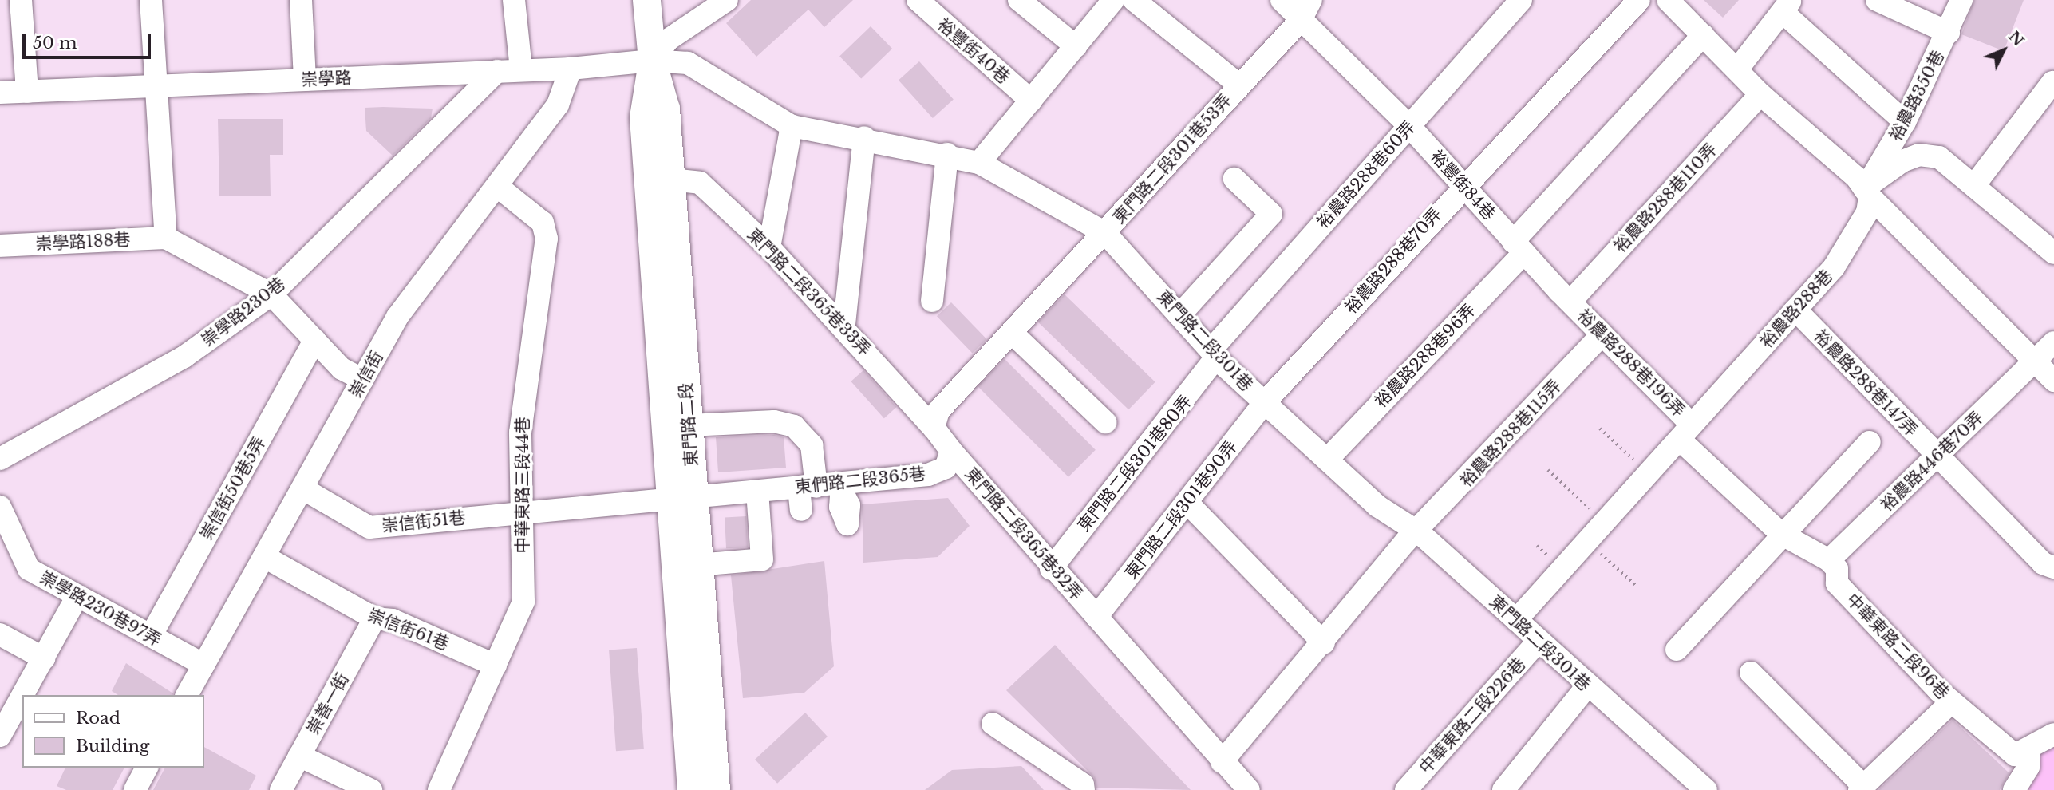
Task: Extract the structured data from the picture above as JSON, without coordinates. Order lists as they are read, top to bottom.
{
  "streets": {
    "main road": ["東門路二段"],
    "street": [
      "裕豐街40巷",
      "崇學路",
      "裕農路350巷",
      "東門路二段301巷53弄",
      "裕農路288巷60弄",
      "裕豐街84巷",
      "裕農路288巷110弄",
      "崇學路188巷",
      "裕農路288巷70弄",
      "東門路二段365巷33弄",
      "裕農路288巷",
      "崇學路230巷",
      "東門路二段301巷",
      "裕農路288巷96弄",
      "裕農路288巷196弄",
      "崇信街",
      "裕農路288巷147弄",
      "裕農路288巷115弄",
      "裕農路446巷70弄",
      "東門路二段301巷80弄",
      "東們路二段365巷",
      "中華東路三段44巷",
      "崇信街50巷5弄",
      "東門路二段301巷90弄",
      "崇信街51巷",
      "東門路二段365巷32弄",
      "崇學路230巷97弄",
      "崇信街61巷",
      "中華東路二段96巷",
      "崇善一街",
      "中華東路二段226巷"
    ]
  },
  "crossings": [
    ["崇學路", "崇學路230巷"],
    ["崇學路", "東門路二段301巷"],
    ["崇學路", "崇信街"],
    ["崇學路", "東門路二段"],
    ["裕農路350巷", "裕農路288巷"],
    ["東門路二段301巷53弄", "裕豐街84巷"],
    ["東門路二段301巷53弄", "東門路二段301巷"],
    ["裕農路288巷60弄", "裕豐街84巷"],
    ["裕農路288巷60弄", "東門路二段301巷"],
    ["裕農路288巷60弄", "東門路二段301巷80弄"],
    ["裕豐街84巷", "裕農路288巷110弄"],
    ["裕豐街84巷", "裕農路288巷70弄"],
    ["裕豐街84巷", "裕農路288巷96弄"],
    ["裕豐街84巷", "裕農路288巷196弄"],
    ["裕農路288巷110弄", "裕農路288巷196弄"],
    ["裕農路288巷70弄", "東門路二段301巷"],
    ["裕農路288巷70弄", "東門路二段301巷90弄"],
    ["東門路二段365巷33弄", "東門路二段"],
    ["裕農路288巷", "東門路二段301巷"],
    ["裕農路288巷", "裕農路288巷196弄"],
    ["裕農路288巷", "裕農路288巷147弄"],
    ["東門路二段301巷", "裕農路288巷96弄"],
    ["東門路二段301巷", "東門路二段"],
    ["東門路二段301巷", "裕農路288巷115弄"],
    ["東門路二段301巷", "東門路二段301巷80弄"],
    ["東門路二段301巷", "東門路二段301巷90弄"],
    ["東門路二段301巷", "中華東路二段226巷"],
    ["裕農路288巷196弄", "裕農路288巷115弄"],
    ["崇信街", "中華東路三段44巷"],
    ["崇信街", "崇信街51巷"],
    ["崇信街", "崇學路230巷97弄"],
    ["崇信街", "崇信街61巷"],
    ["裕農路288巷147弄", "裕農路446巷70弄"],
    ["東門路二段", "東們路二段365巷"],
    ["東門路二段", "崇信街51巷"],
    ["裕農路288巷115弄", "東門路二段365巷32弄"],
    ["裕農路446巷70弄", "中華東路二段96巷"],
    ["東門路二段301巷80弄", "東門路二段365巷32弄"],
    ["東們路二段365巷", "崇信街51巷"],
    ["東們路二段365巷", "東門路二段365巷32弄"],
    ["中華東路三段44巷", "崇信街51巷"],
    ["中華東路三段44巷", "崇信街61巷"],
    ["崇信街50巷5弄", "崇學路230巷97弄"],
    ["東門路二段301巷90弄", "東門路二段365巷32弄"],
    ["崇信街61巷", "崇善一街"]
  ],
  "legend": ["Road", "Building"],
  "scale_bar": "50 m",
  "north": "top right"
}
